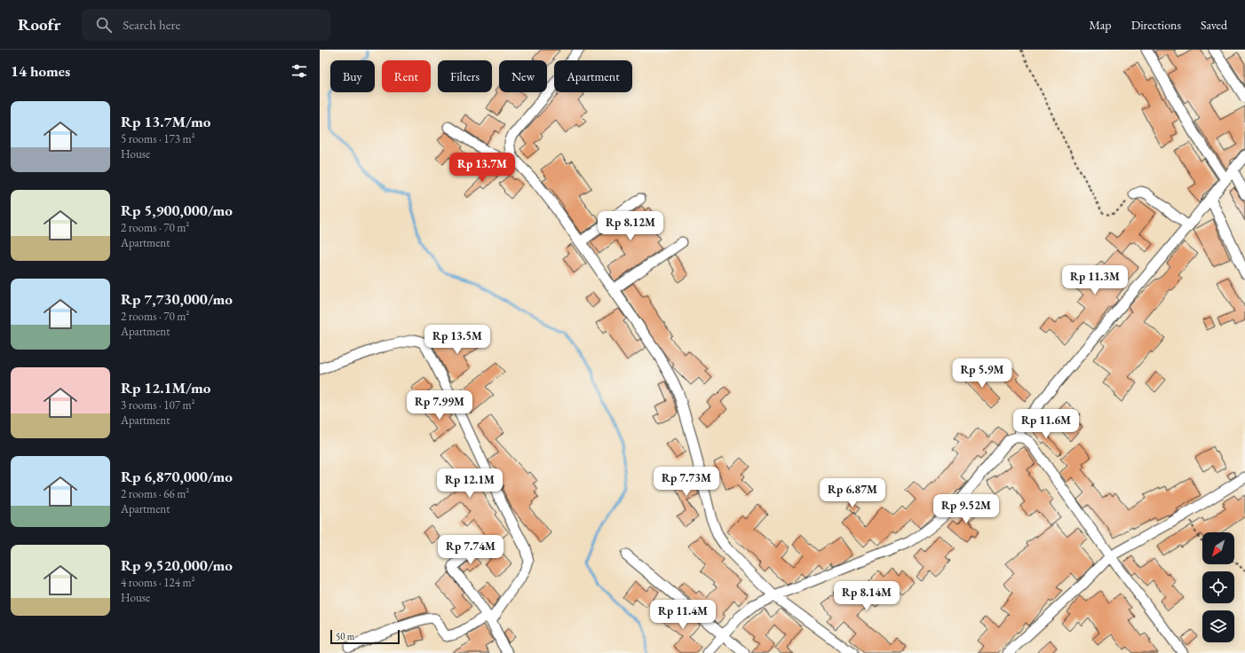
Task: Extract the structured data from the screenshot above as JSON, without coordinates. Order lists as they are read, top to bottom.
{
  "scale_bar": "50 m",
  "north": "bottom left",
  "page": {
    "header": "Roofr",
    "search": "Search here",
    "nav": ["Map", "Directions", "Saved"],
    "heading": "14 homes",
    "chip": [
      "Buy",
      "Rent",
      "Filters",
      "New",
      "Apartment"
    ],
    "list": [
      {
        "name": "Rp 13.7M/mo",
        "note": "5 rooms · 173 m² · House"
      },
      {
        "name": "Rp 5,900,000/mo",
        "note": "2 rooms · 70 m² · Apartment"
      },
      {
        "name": "Rp 7,730,000/mo",
        "note": "2 rooms · 70 m² · Apartment"
      },
      {
        "name": "Rp 12.1M/mo",
        "note": "3 rooms · 107 m² · Apartment"
      },
      {
        "name": "Rp 6,870,000/mo",
        "note": "2 rooms · 66 m² · Apartment"
      },
      {
        "name": "Rp 9,520,000/mo",
        "note": "4 rooms · 124 m² · House"
      }
    ],
    "price": [
      "Rp 13.7M",
      "Rp 8.12M",
      "Rp 11.3M",
      "Rp 13.5M",
      "Rp 5.9M",
      "Rp 7.99M",
      "Rp 11.6M",
      "Rp 7.73M",
      "Rp 12.1M",
      "Rp 6.87M",
      "Rp 9.52M",
      "Rp 7.74M",
      "Rp 8.14M",
      "Rp 11.4M"
    ],
    "scale": "50 m"
  }
}
